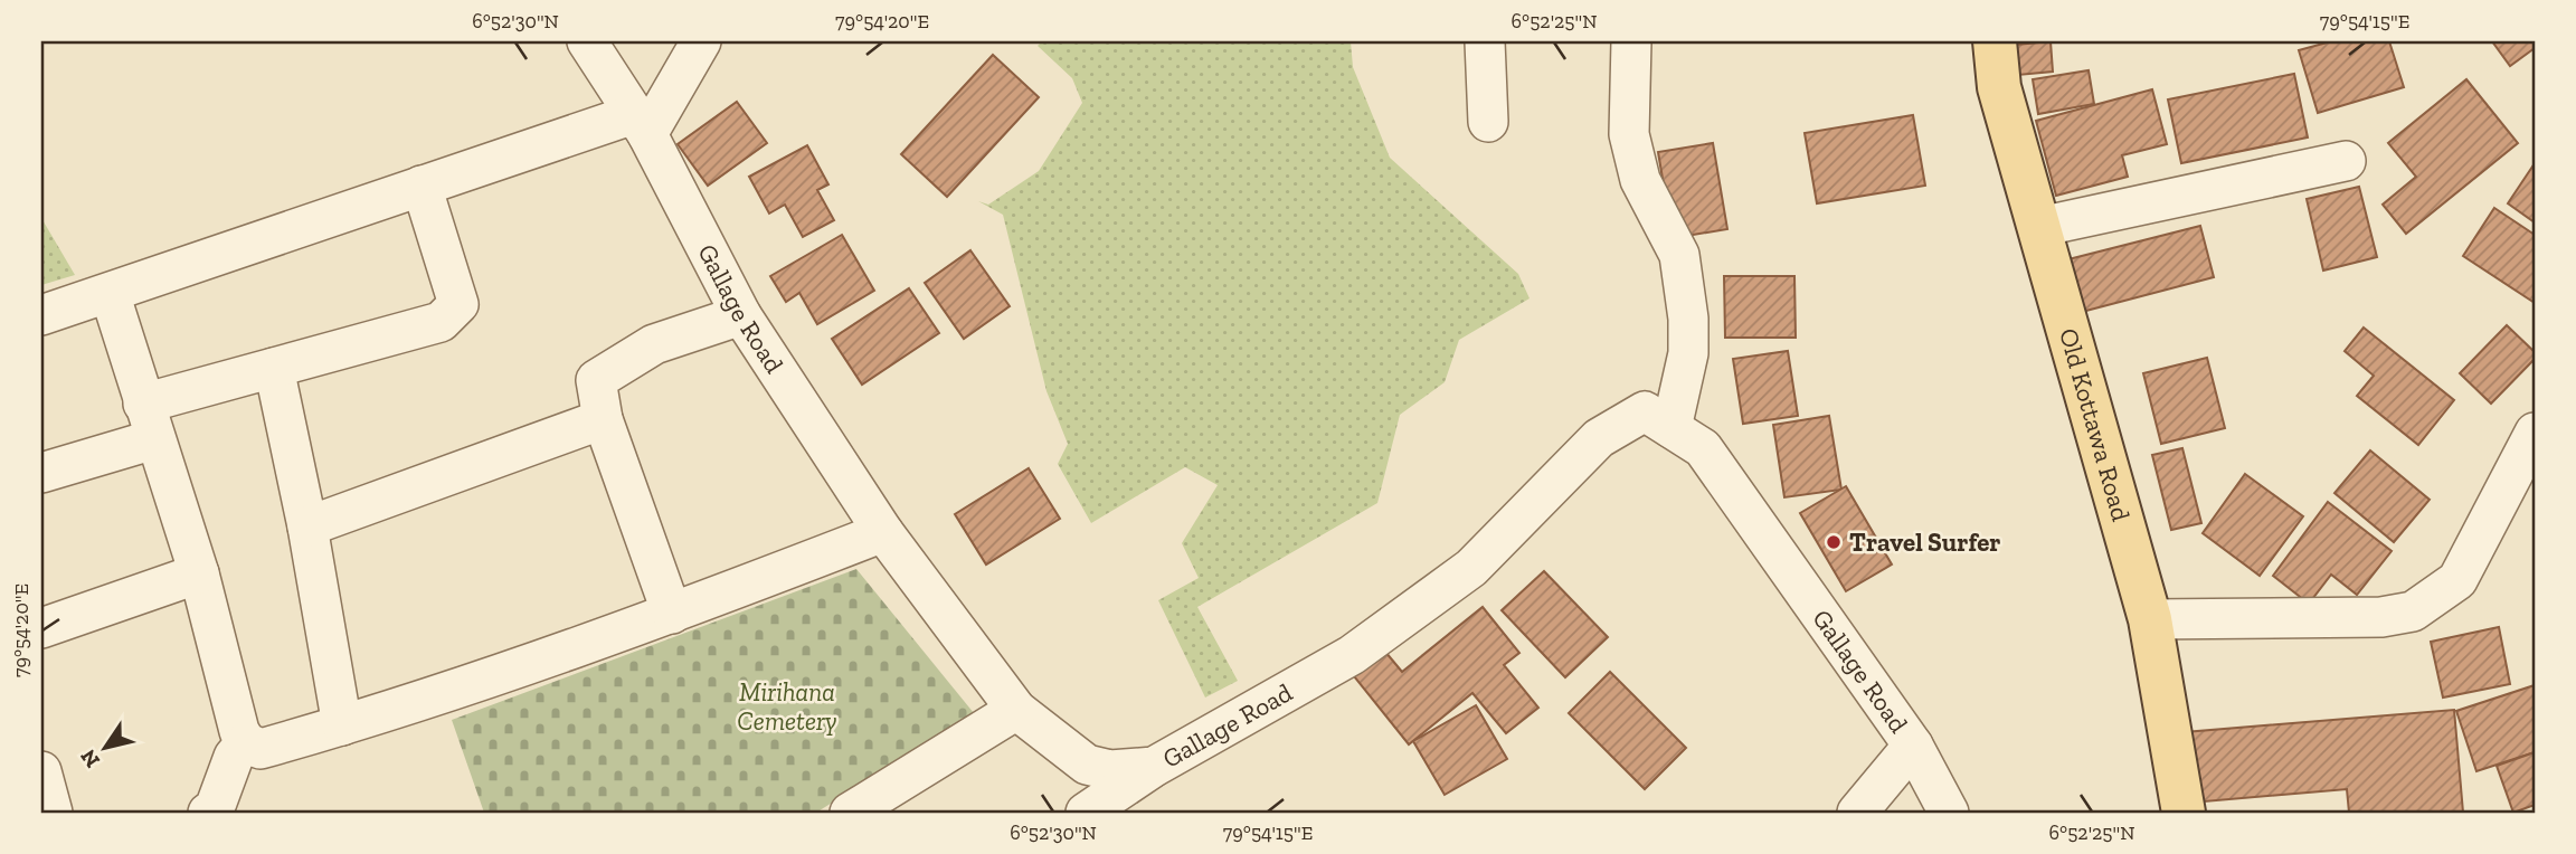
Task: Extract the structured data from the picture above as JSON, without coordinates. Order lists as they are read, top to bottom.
{
  "streets": {
    "main road": ["Old Kottawa Road"],
    "street": ["Gallage Road"]
  },
  "parks": ["Mirihana Cemetery"],
  "places": ["Travel Surfer"],
  "north": "bottom left",
  "coordinates": [
    "6°52'30\"N",
    "79°54'20\"E",
    "6°52'25\"N",
    "79°54'15\"E"
  ]
}
